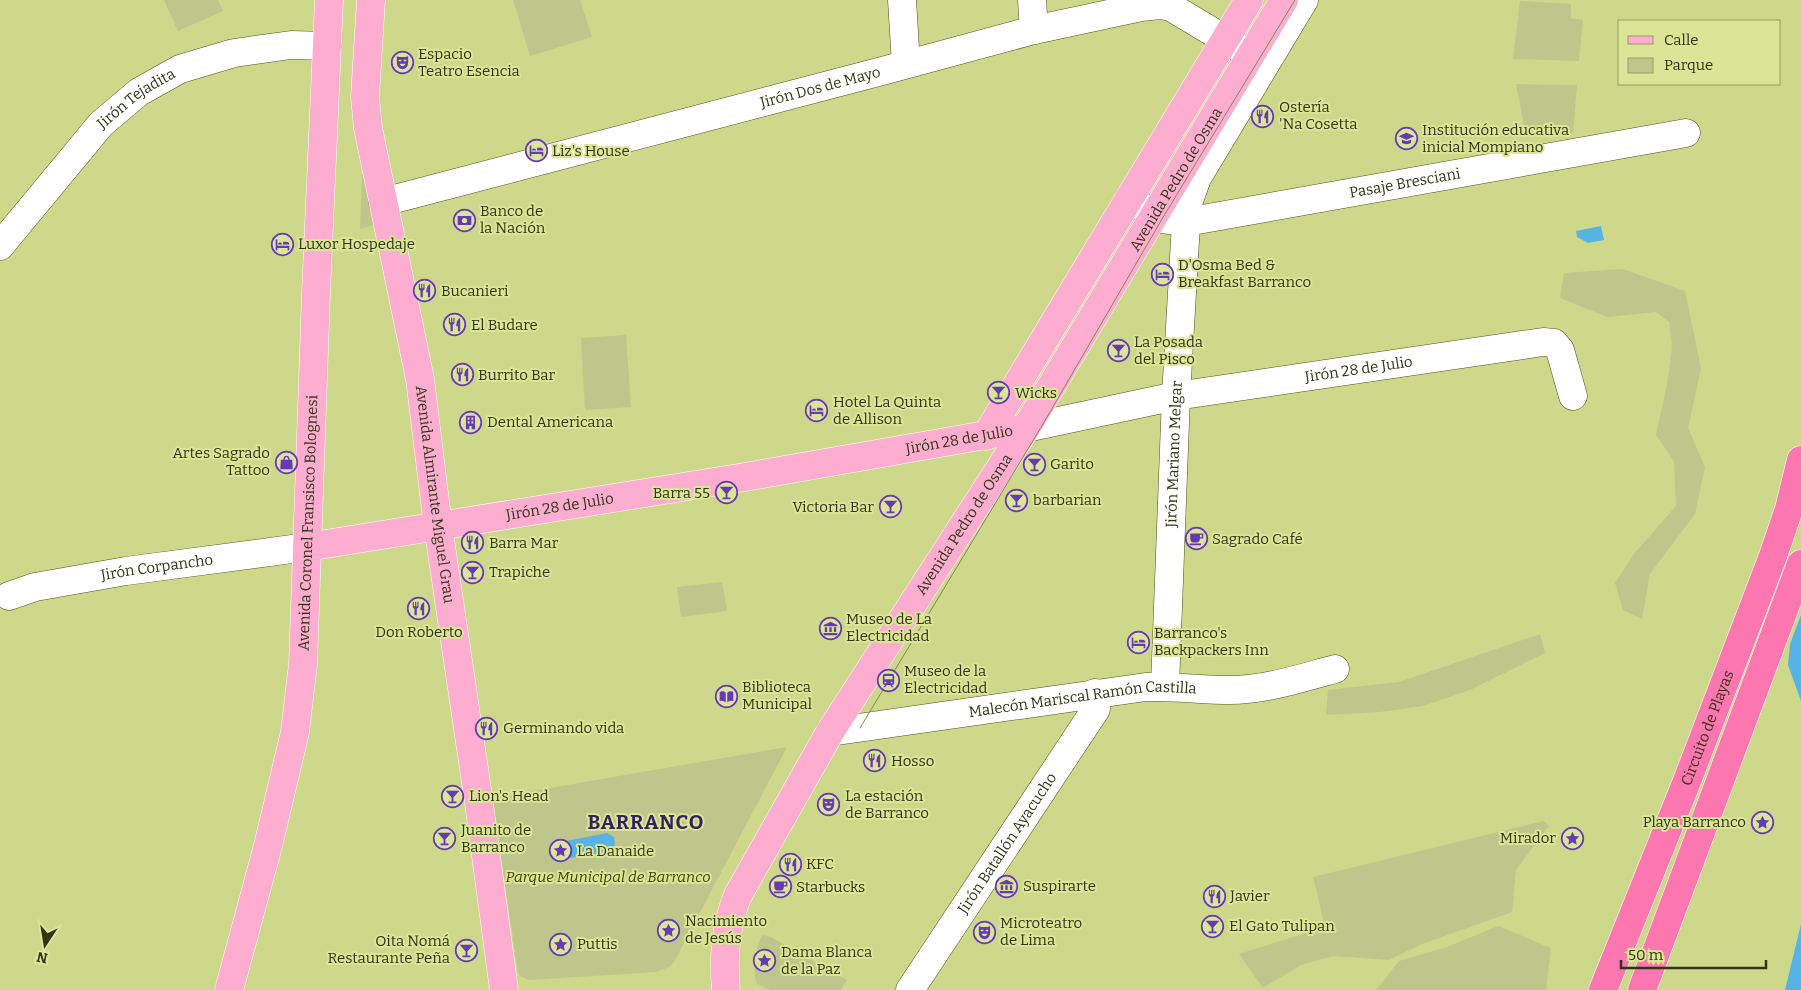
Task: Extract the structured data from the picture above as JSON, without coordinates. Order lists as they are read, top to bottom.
{
  "streets": {
    "highway": ["Circuito de Playas"],
    "main road": [
      "Avenida Pedro de Osma",
      "Jirón 28 de Julio",
      "Avenida Almirante Miguel Grau",
      "Avenida Coronel Fransisco Bolognesi"
    ],
    "street": [
      "Jirón Dos de Mayo",
      "Jirón Tejadita",
      "Pasaje Bresciani",
      "Jirón Mariano Melgar",
      "Jirón Corpancho",
      "Malecón Mariscal Ramón Castilla",
      "Jirón Batallón Ayacucho"
    ]
  },
  "crossings": [
    ["Jirón Dos de Mayo", "Avenida Pedro de Osma"],
    ["Jirón Dos de Mayo", "Avenida Almirante Miguel Grau"],
    ["Jirón Tejadita", "Avenida Coronel Fransisco Bolognesi"],
    ["Avenida Pedro de Osma", "Pasaje Bresciani"],
    ["Avenida Pedro de Osma", "Jirón 28 de Julio"],
    ["Avenida Pedro de Osma", "Jirón Mariano Melgar"],
    ["Avenida Pedro de Osma", "Malecón Mariscal Ramón Castilla"],
    ["Pasaje Bresciani", "Jirón Mariano Melgar"],
    ["Jirón 28 de Julio", "Jirón Mariano Melgar"],
    ["Jirón 28 de Julio", "Avenida Almirante Miguel Grau"],
    ["Jirón 28 de Julio", "Avenida Coronel Fransisco Bolognesi"],
    ["Jirón 28 de Julio", "Jirón Corpancho"],
    ["Jirón Mariano Melgar", "Malecón Mariscal Ramón Castilla"],
    ["Avenida Coronel Fransisco Bolognesi", "Jirón Corpancho"],
    ["Malecón Mariscal Ramón Castilla", "Jirón Batallón Ayacucho"]
  ],
  "districts": ["BARRANCO"],
  "parks": ["Parque Municipal de Barranco"],
  "places": {
    "theatre": ["Espacio Teatro Esencia", "La estación de Barranco", "Microteatro de Lima"],
    "restaurant": [
      "Ostería 'Na Cosetta",
      "Bucanieri",
      "El Budare",
      "Burrito Bar",
      "Barra Mar",
      "Don Roberto",
      "Germinando vida",
      "Hosso",
      "KFC",
      "Javier"
    ],
    "school or university": ["Institución educativa inicial Mompiano"],
    "hotel": [
      "Liz's House",
      "Luxor Hospedaje",
      "D'Osma Bed & Breakfast Barranco",
      "Hotel La Quinta de Allison",
      "Barranco's Backpackers Inn"
    ],
    "bank": ["Banco de la Nación"],
    "bar": [
      "La Posada del Pisco",
      "Wicks",
      "Garito",
      "Barra 55",
      "barbarian",
      "Victoria Bar",
      "Trapiche",
      "Lion's Head",
      "Juanito de Barranco",
      "El Gato Tulipan",
      "Oita Nomá Restaurante Peña"
    ],
    "building": ["Dental Americana"],
    "shop": ["Artes Sagrado Tattoo"],
    "cafe": ["Sagrado Café", "Starbucks"],
    "museum": ["Museo de La Electricidad", "Suspirarte"],
    "station": ["Museo de la Electricidad"],
    "library": ["Biblioteca Municipal"],
    "place": [
      "Playa Barranco",
      "Mirador",
      "La Danaide",
      "Nacimiento de Jesús",
      "Puttis",
      "Dama Blanca de la Paz"
    ]
  },
  "legend": ["Calle", "Parque"],
  "scale_bar": "50 m",
  "north": "bottom"
}
